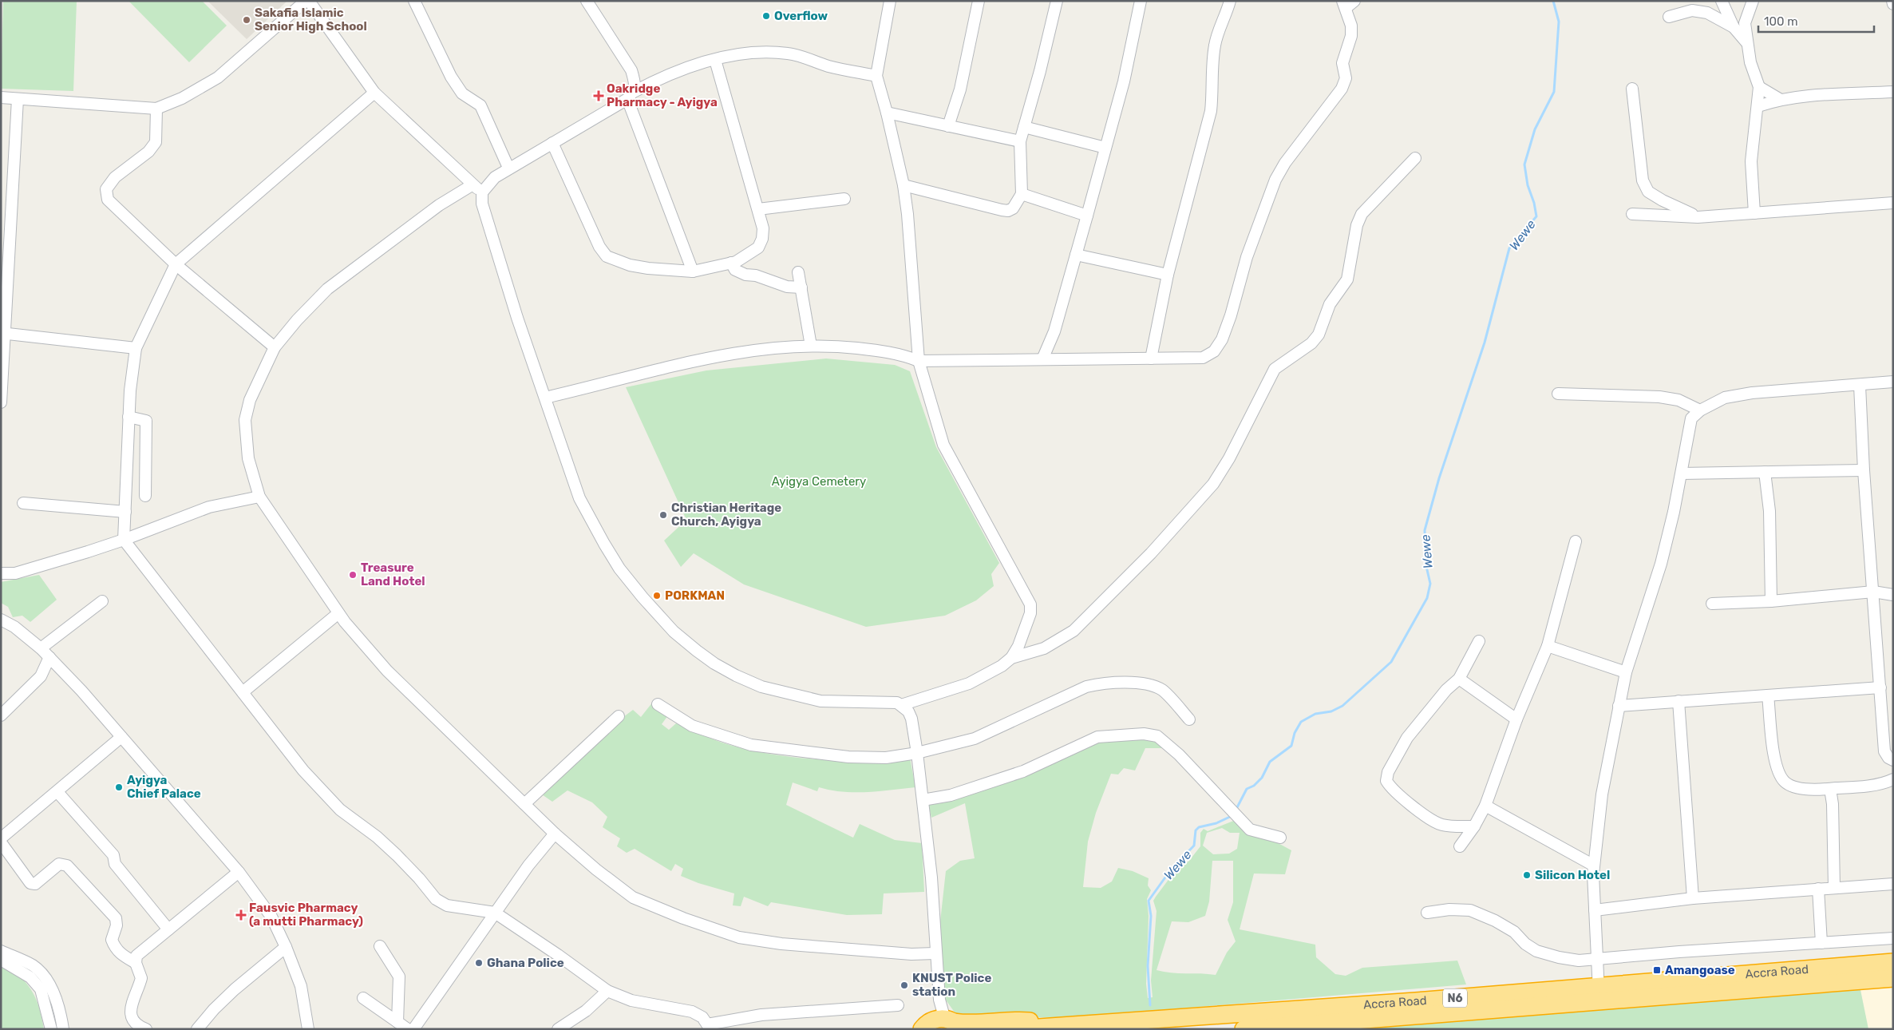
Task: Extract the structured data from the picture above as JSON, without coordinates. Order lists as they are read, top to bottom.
{
  "streets": {
    "highway": ["Accra Road", "N6"]
  },
  "water": ["Wewe"],
  "parks": ["Ayigya Cemetery"],
  "places": {
    "other": [
      "Overflow",
      "Sakafia Islamic Senior High School",
      "Christian Heritage Church, Ayigya",
      "Treasure Land Hotel",
      "PORKMAN",
      "Ayigya Chief Palace",
      "Silicon Hotel",
      "Ghana Police",
      "KNUST Police station"
    ],
    "health": ["Oakridge Pharmacy - Ayigya", "Fausvic Pharmacy (a mutti Pharmacy)"],
    "transit": ["Amangoase"]
  },
  "scale_bar": "100 m"
}
